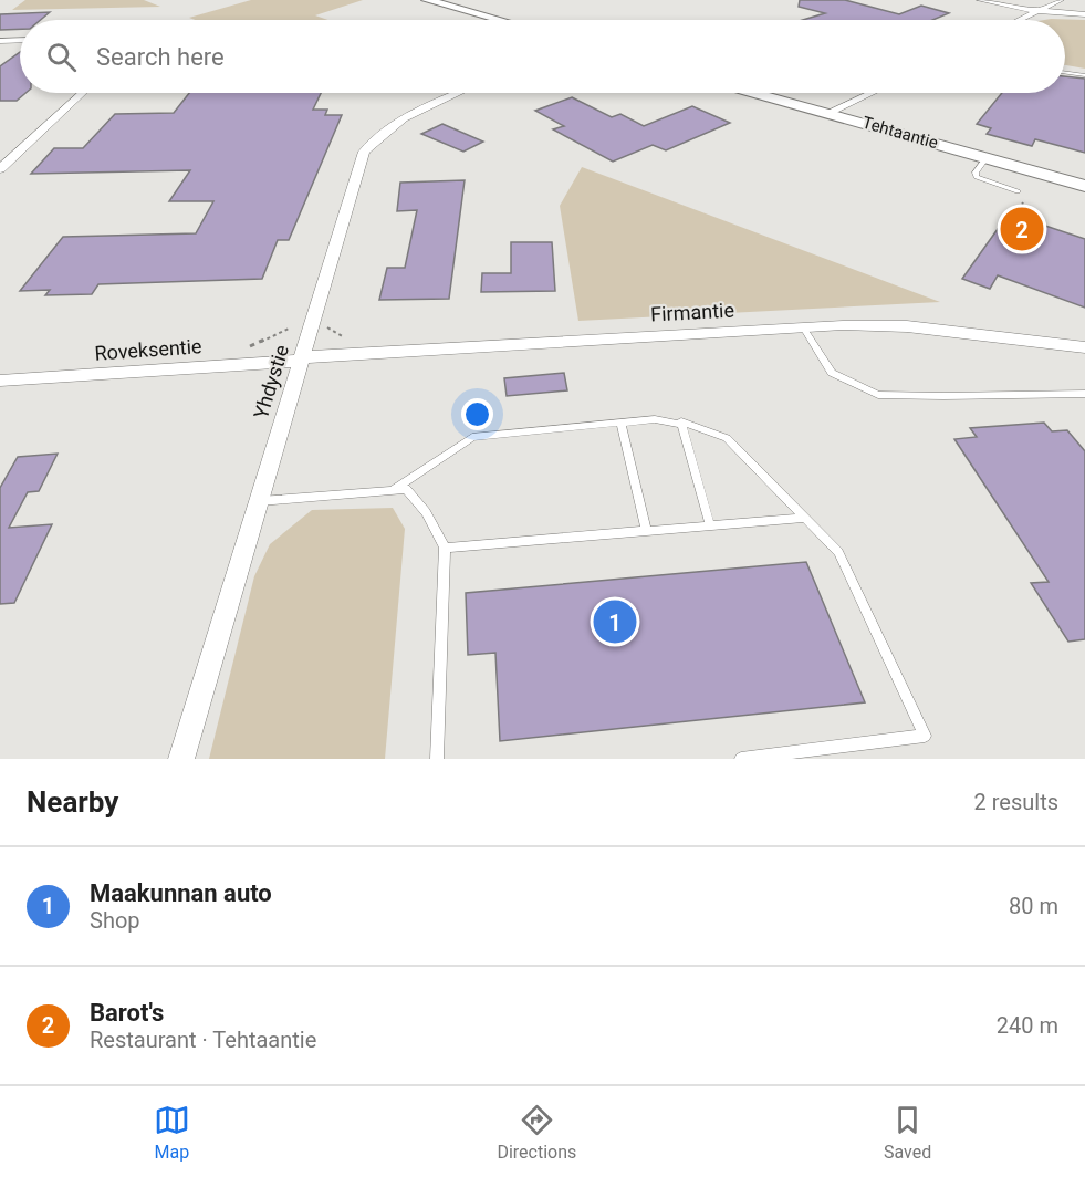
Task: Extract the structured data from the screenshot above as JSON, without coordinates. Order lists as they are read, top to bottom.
{
  "streets": {
    "street": [
      "Tehtaantie",
      "Firmantie",
      "Roveksentie",
      "Yhdystie"
    ]
  },
  "crossings": [
    ["Firmantie", "Roveksentie"],
    ["Firmantie", "Yhdystie"],
    ["Roveksentie", "Yhdystie"]
  ],
  "page": {
    "search": "Search here",
    "pins": ["2", "1"],
    "heading": ["Nearby", "2 results"],
    "list": [
      {
        "mark": "1",
        "name": "Maakunnan auto",
        "note": "Shop",
        "value": "80 m"
      },
      {
        "mark": "2",
        "name": "Barot's",
        "note": "Restaurant · Tehtaantie",
        "value": "240 m"
      }
    ],
    "nav": ["Map", "Directions", "Saved"]
  }
}
